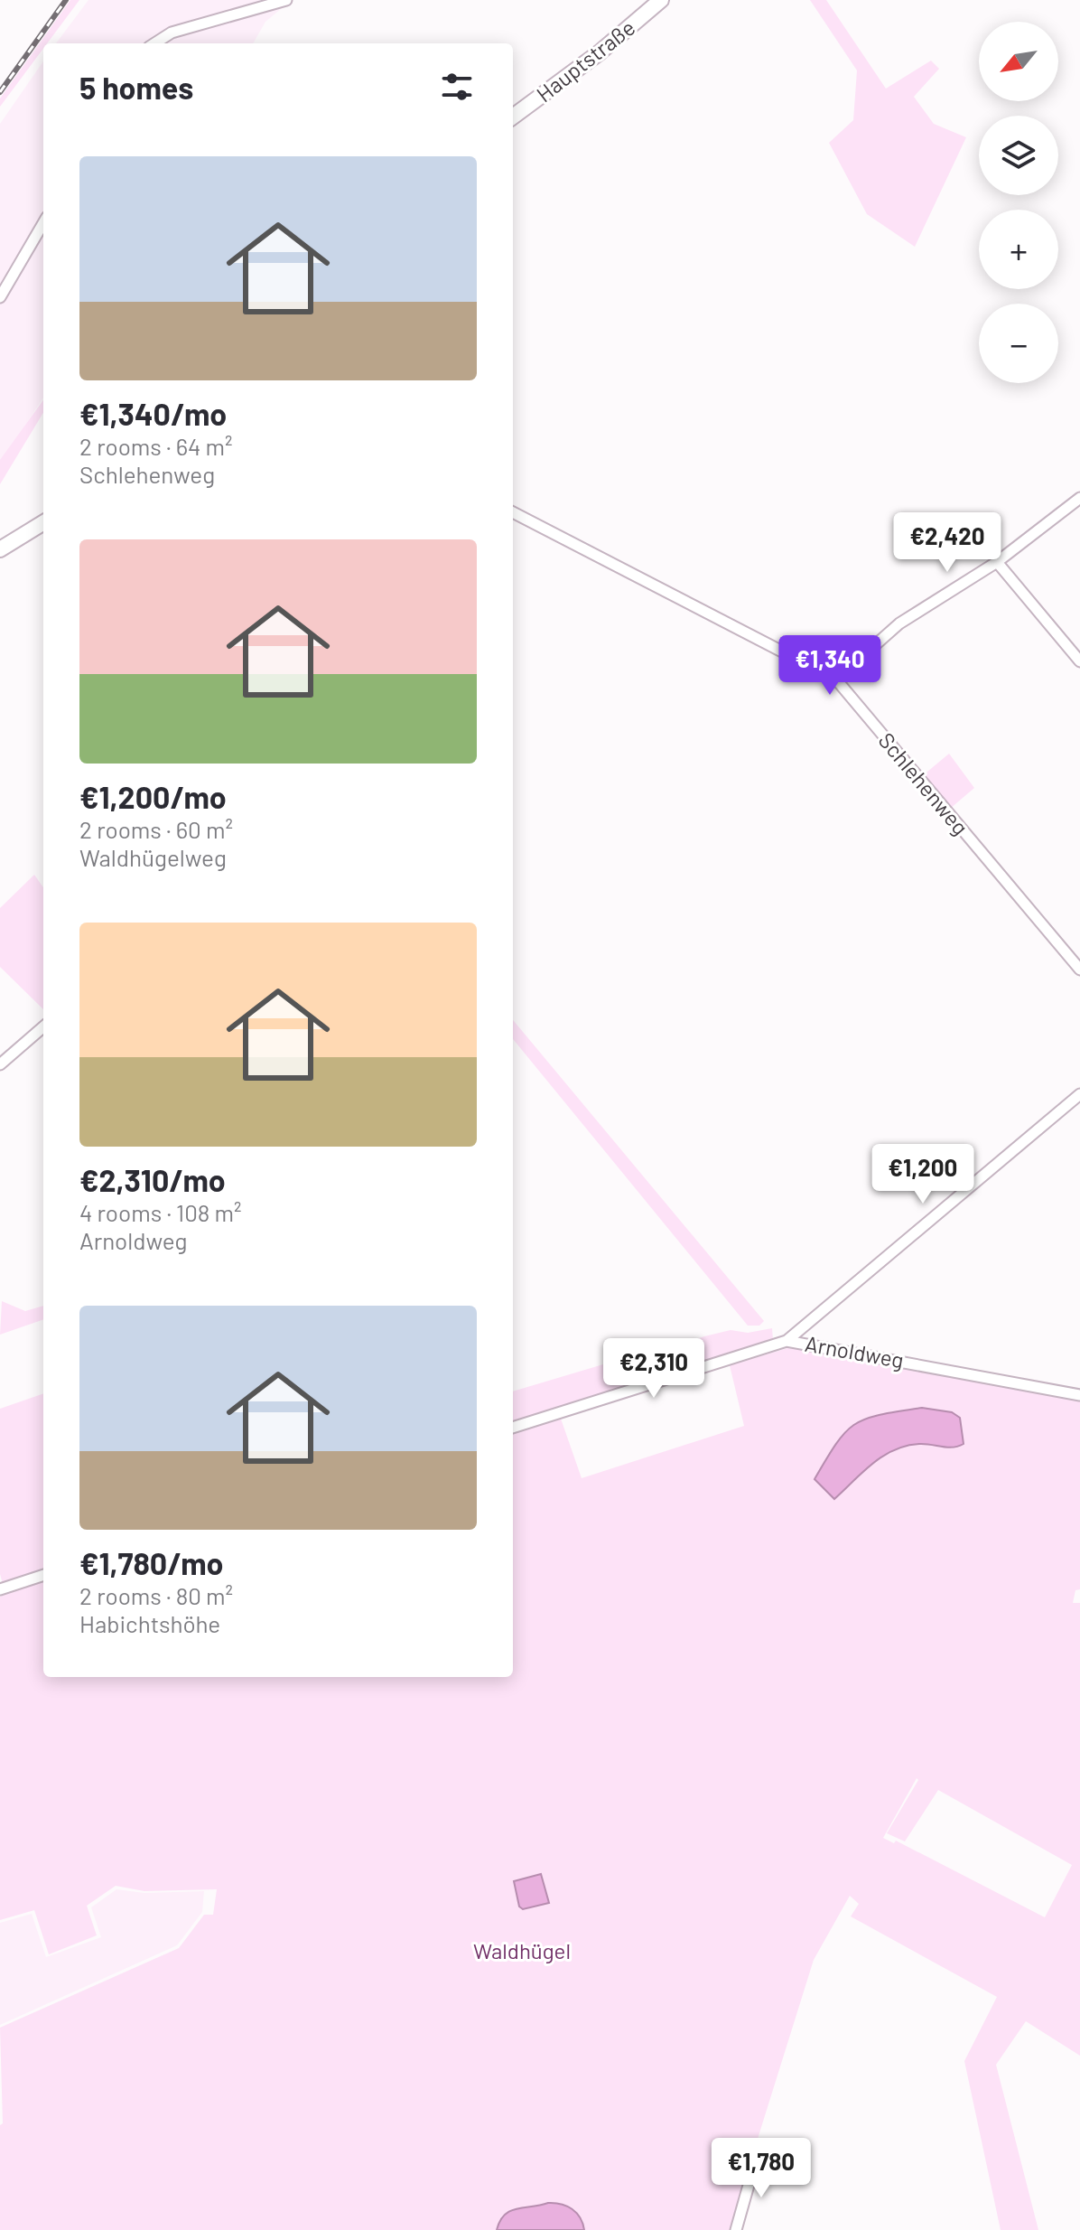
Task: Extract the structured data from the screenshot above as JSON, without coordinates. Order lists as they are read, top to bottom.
{
  "streets": {
    "street": ["Hauptstraße", "Schlehenweg", "Arnoldweg"]
  },
  "parks": ["Waldhügel"],
  "north": "bottom left",
  "page": {
    "map_buttons": ["+", "−"],
    "heading": "5 homes",
    "list": [
      {
        "name": "€1,340/mo",
        "note": "2 rooms · 64 m² · Schlehenweg"
      },
      {
        "name": "€1,200/mo",
        "note": "2 rooms · 60 m² · Waldhügelweg"
      },
      {
        "name": "€2,310/mo",
        "note": "4 rooms · 108 m² · Arnoldweg"
      },
      {
        "name": "€1,780/mo",
        "note": "2 rooms · 80 m² · Habichtshöhe"
      }
    ],
    "price": [
      "€2,420",
      "€1,340",
      "€1,200",
      "€2,310",
      "€1,780"
    ]
  }
}
